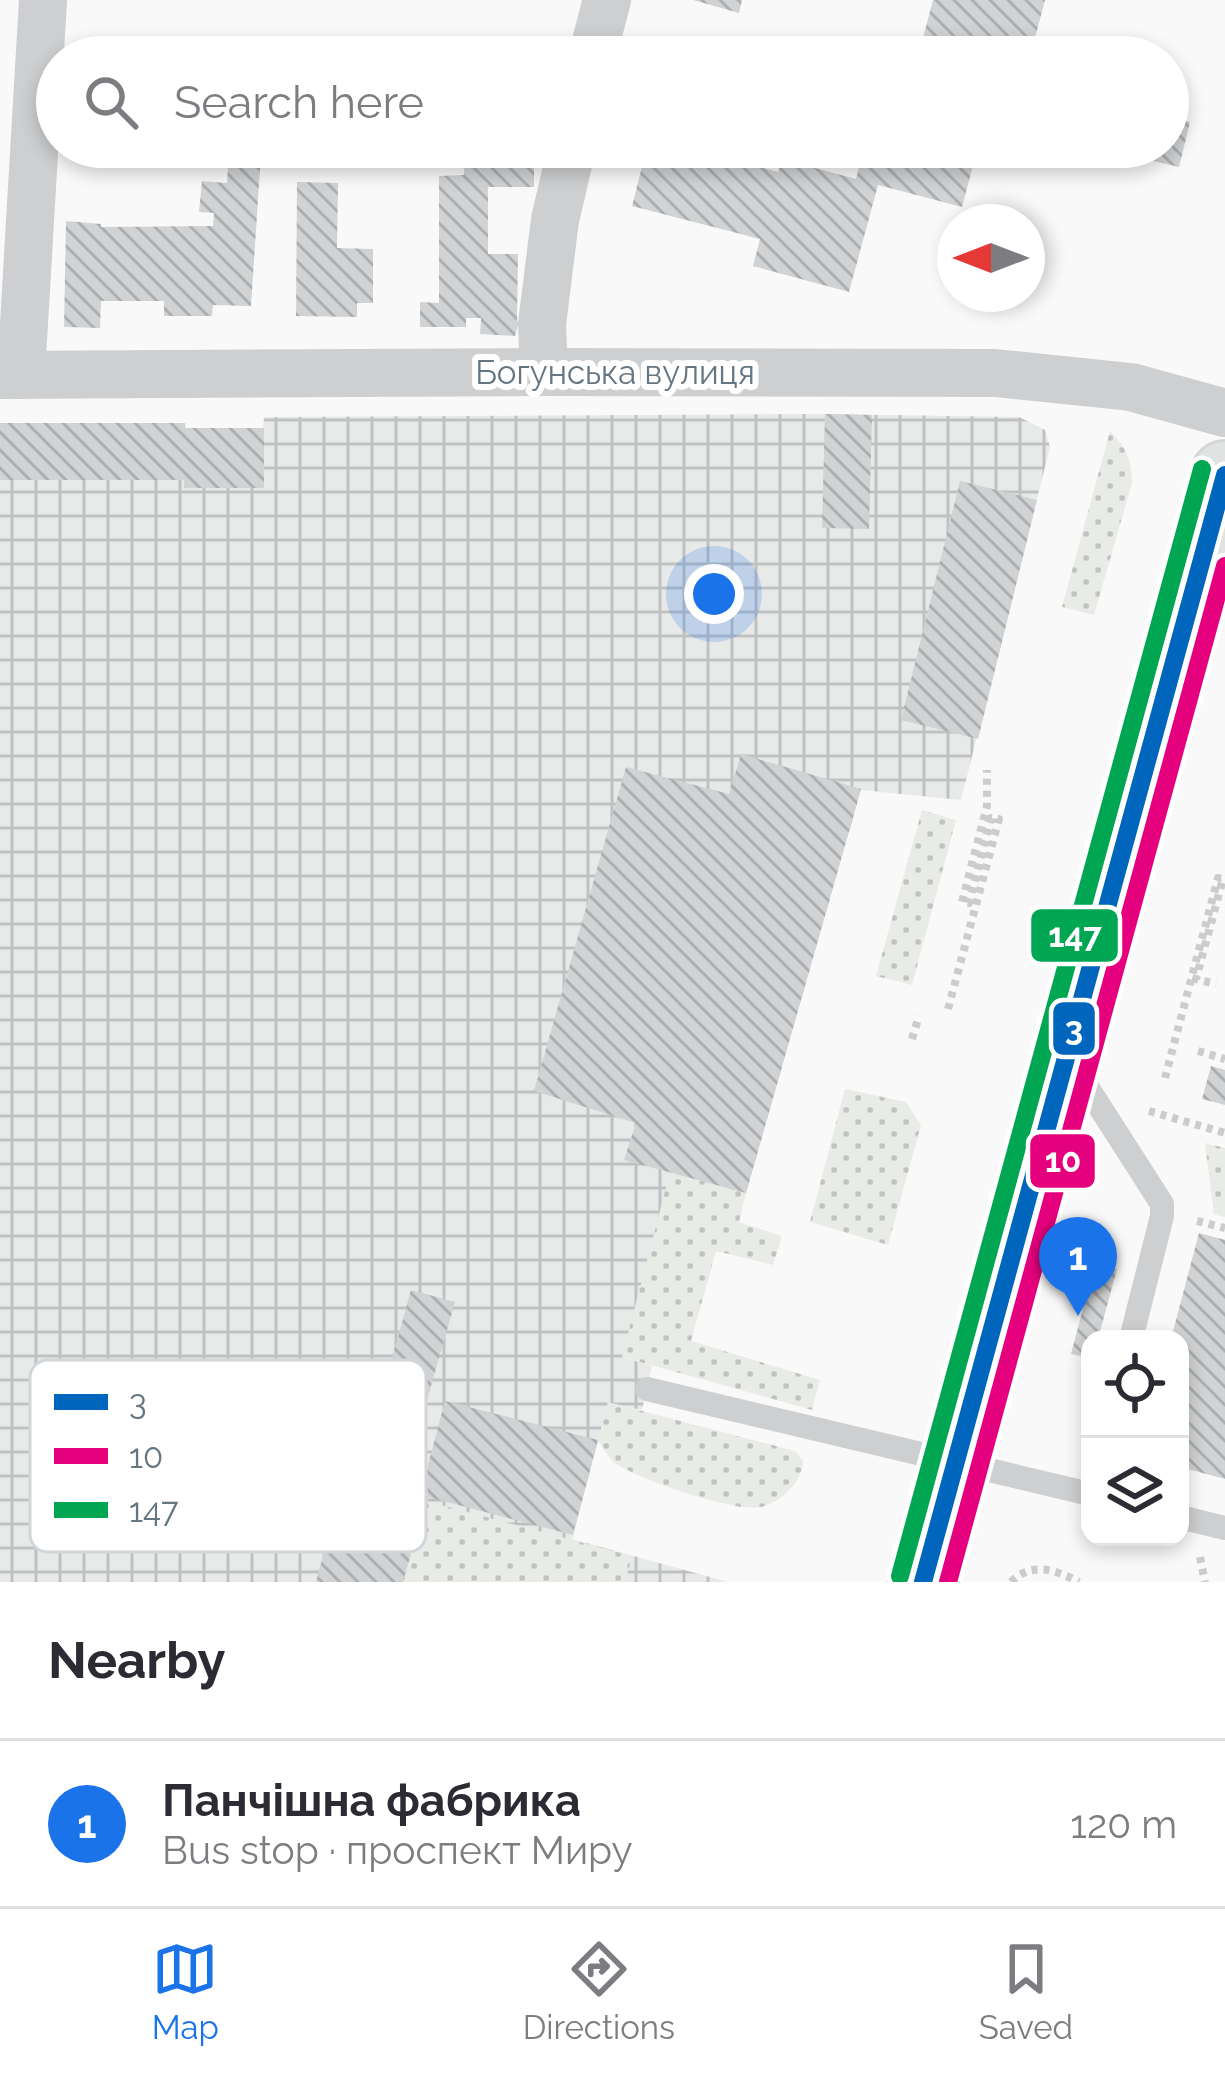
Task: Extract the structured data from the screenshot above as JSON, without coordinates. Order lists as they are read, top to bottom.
{
  "streets": {
    "street": ["Богунська вулиця"]
  },
  "lines": ["transit line 147", "transit line 3", "transit line 10"],
  "legend": ["3", "10", "147"],
  "north": "left",
  "page": {
    "search": "Search here",
    "pins": "1",
    "heading": "Nearby",
    "list": [
      {
        "mark": "1",
        "name": "Панчішна фабрика",
        "note": "Bus stop · проспект Миру",
        "value": "120 m"
      }
    ],
    "nav": ["Map", "Directions", "Saved"]
  }
}
